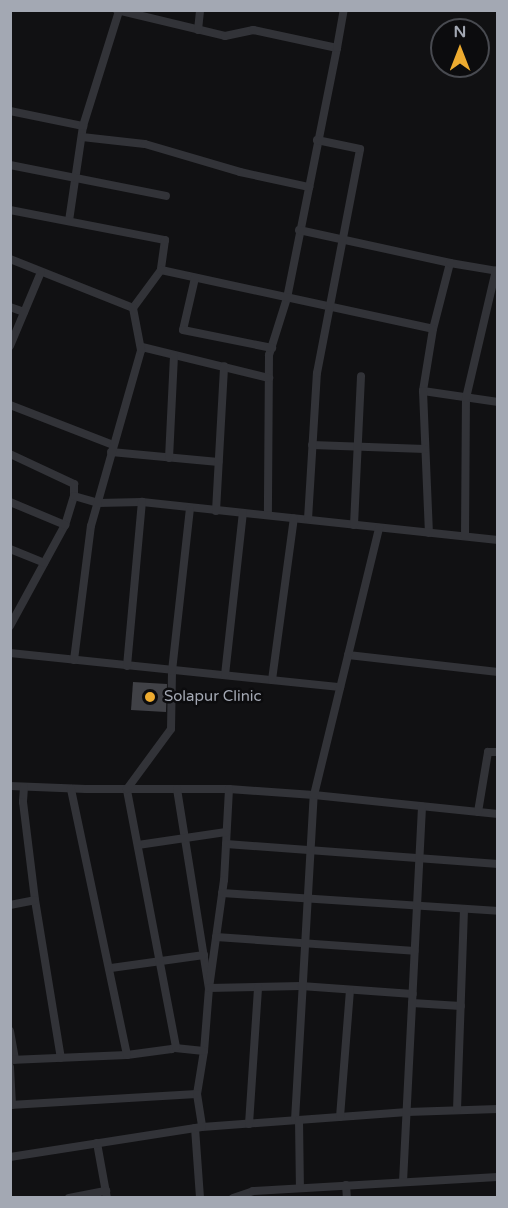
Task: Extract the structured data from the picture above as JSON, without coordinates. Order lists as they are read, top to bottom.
{
  "places": ["Solapur Clinic"],
  "north": "top"
}
